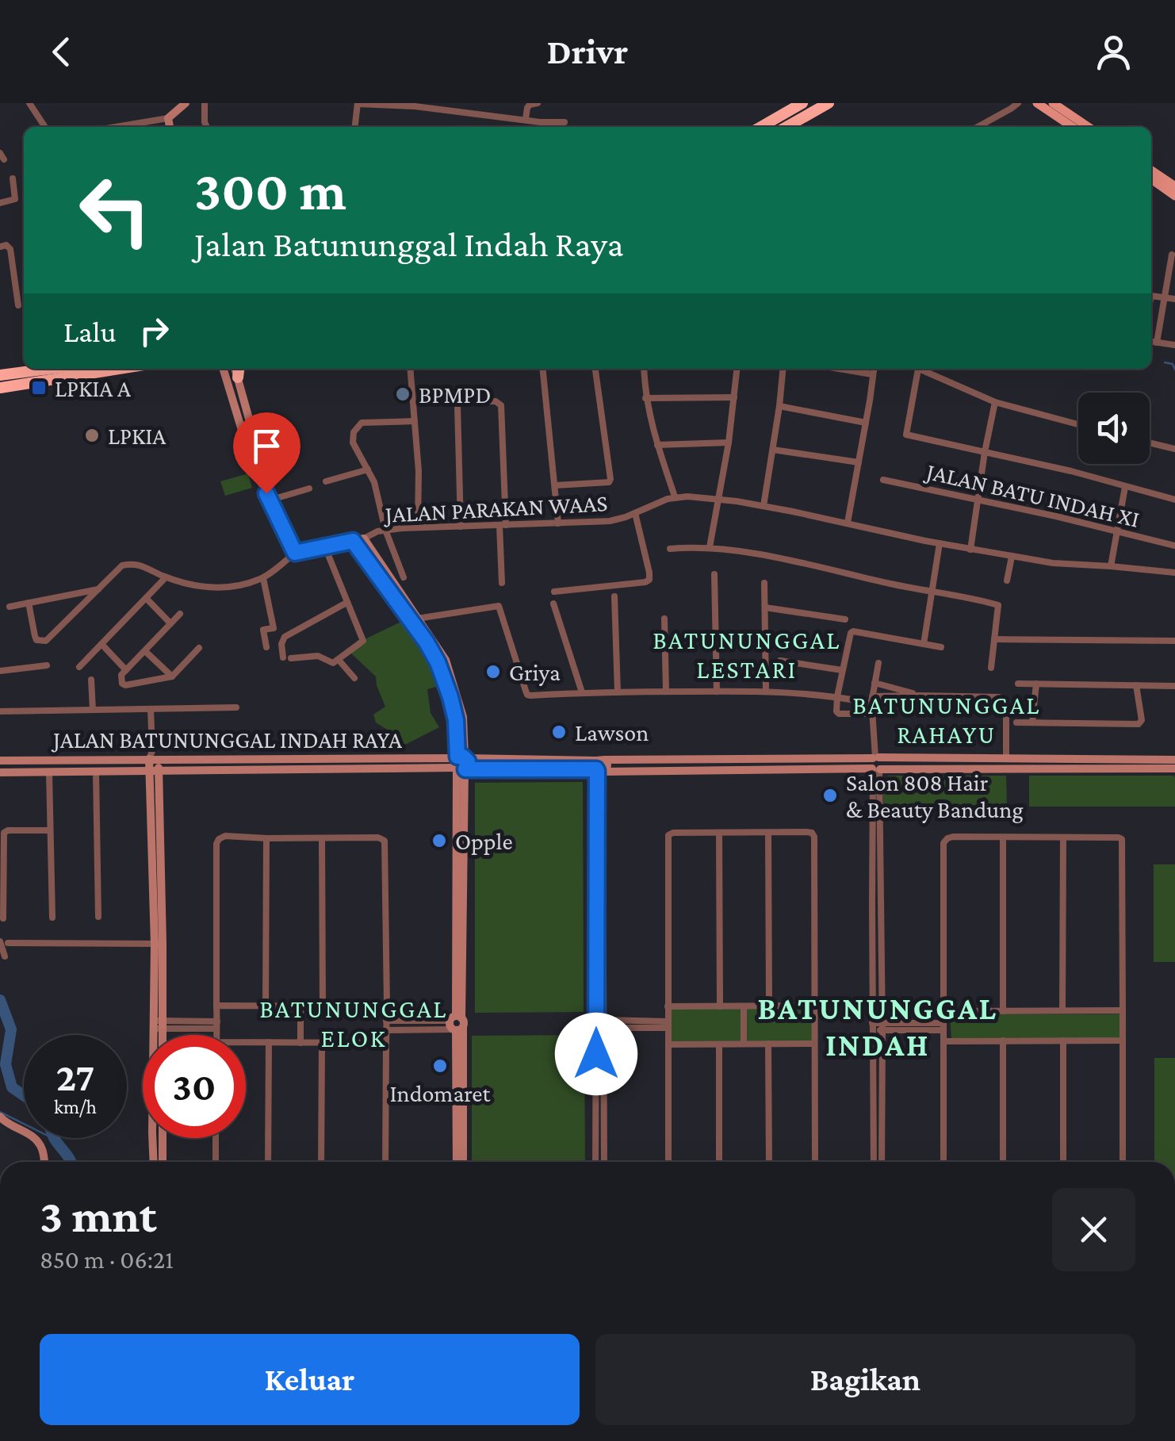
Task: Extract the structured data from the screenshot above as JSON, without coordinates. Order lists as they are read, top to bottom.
{
  "streets": {
    "street": ["JALAN BATU INDAH XI", "JALAN PARAKAN WAAS", "JALAN BATUNUNGGAL INDAH RAYA"]
  },
  "districts": [
    "BATUNUNGGAL LESTARI",
    "BATUNUNGGAL RAHAYU",
    "BATUNUNGGAL INDAH",
    "BATUNUNGGAL ELOK"
  ],
  "places": {
    "transit": ["LPKIA A"],
    "other": [
      "BPMPD",
      "LPKIA",
      "Griya",
      "Lawson",
      "Salon 808 Hair & Beauty Bandung",
      "Opple",
      "Indomaret"
    ]
  },
  "page": {
    "header": "Drivr",
    "turn": ["300 m", "Jalan Batununggal Indah Raya"],
    "then": "Lalu",
    "speed": "27 km/h",
    "limit": "30",
    "heading": ["3 mnt", "850 m · 06:21"],
    "buttons": ["Keluar", "Bagikan"]
  }
}
